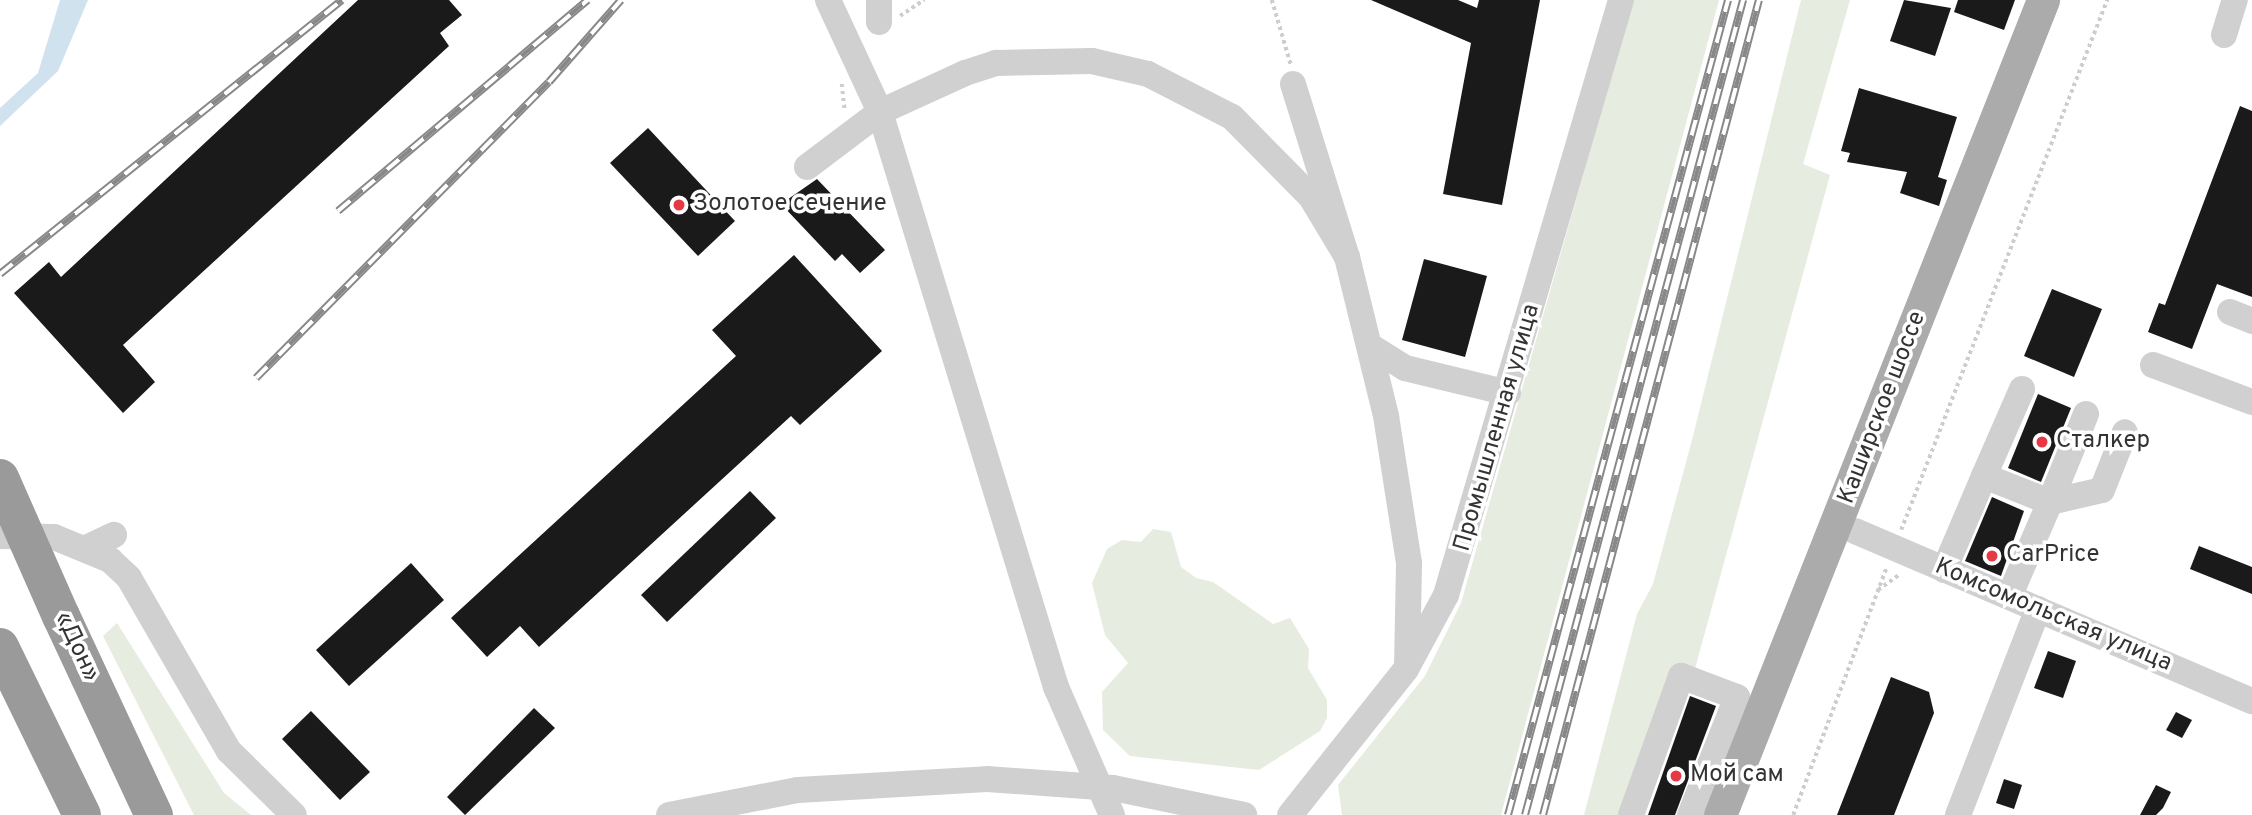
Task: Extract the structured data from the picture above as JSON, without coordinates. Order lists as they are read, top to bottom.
{
  "streets": {
    "highway": ["«Дон»"],
    "main road": ["Каширское шоссе"],
    "street": ["Промышленная улица", "Комсомольская улица"]
  },
  "crossings": [
    ["Каширское шоссе", "Комсомольская улица"]
  ],
  "places": [
    "Золотое сечение",
    "Сталкер",
    "CarPrice",
    "Мой сам"
  ]
}
